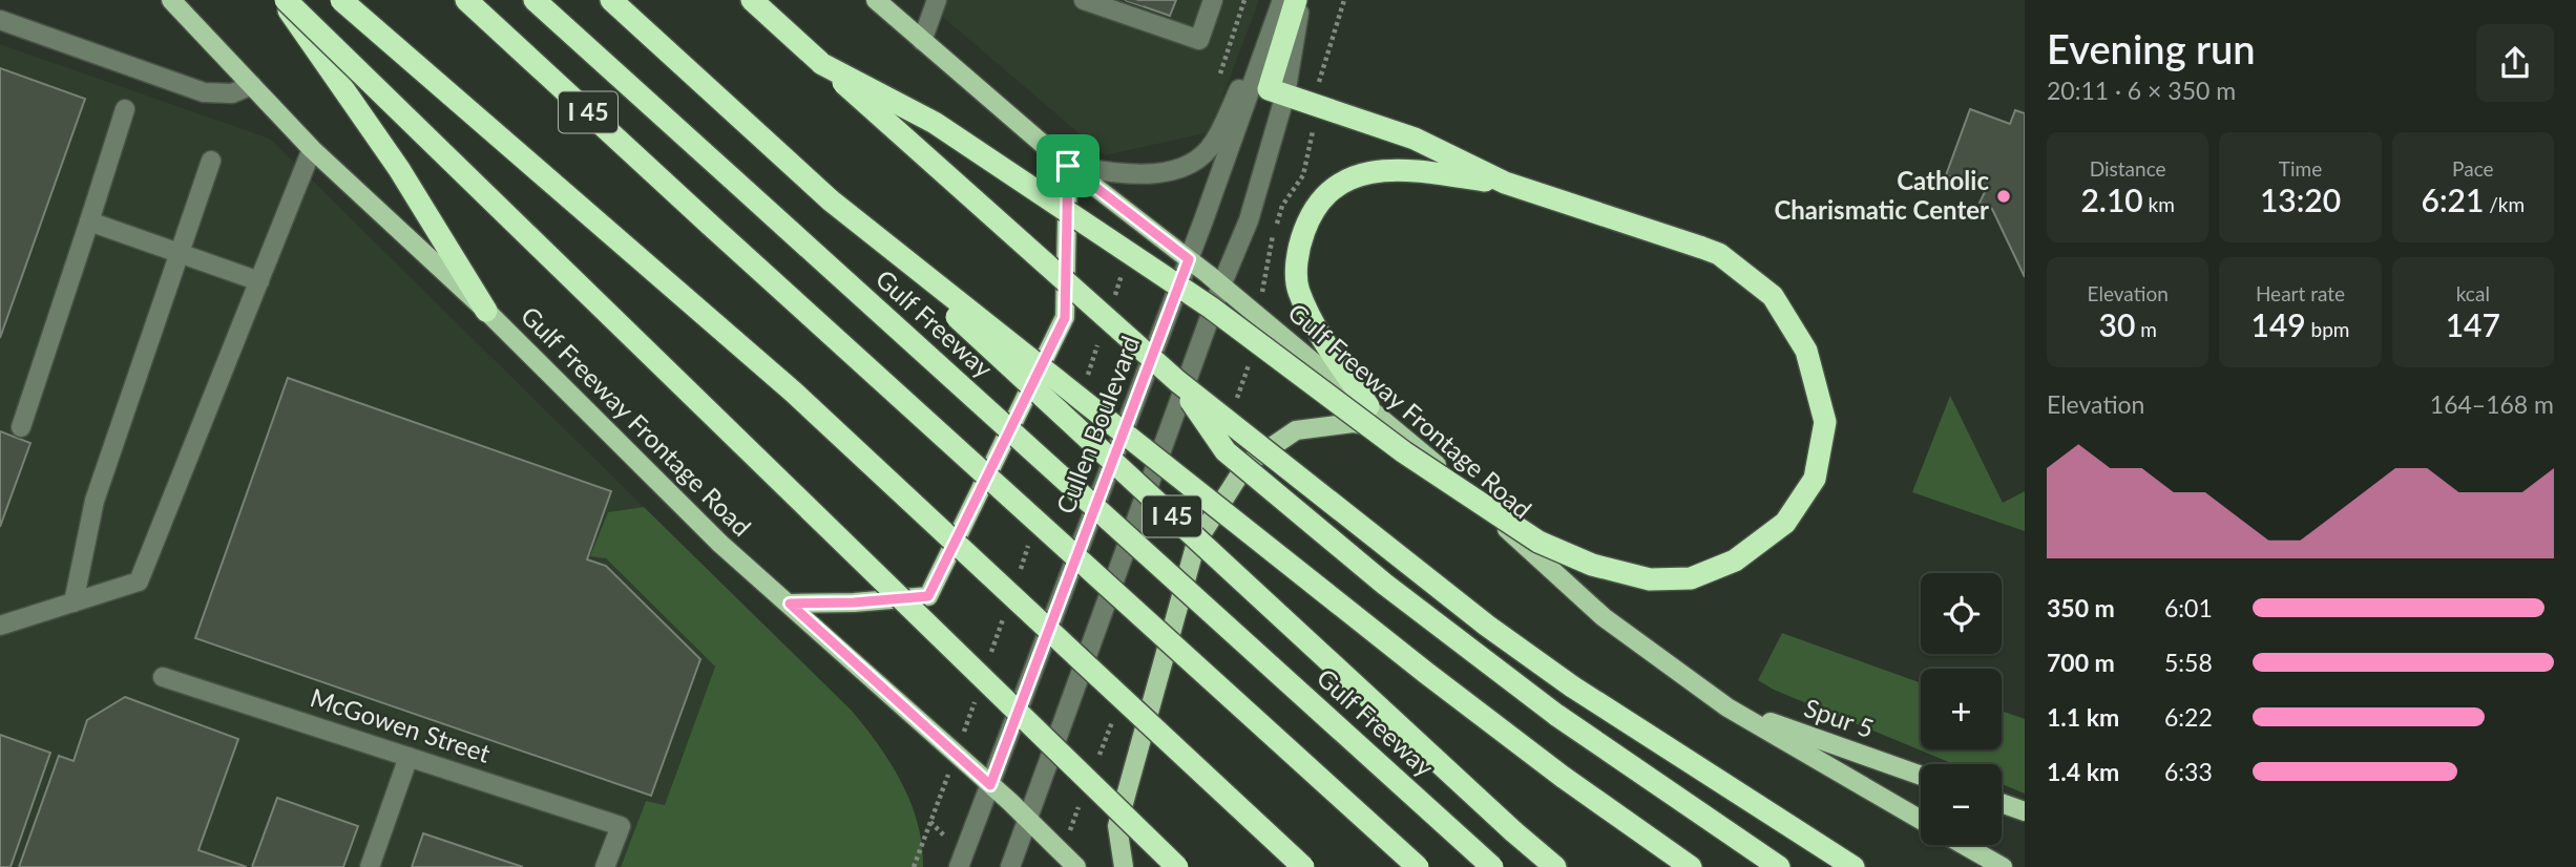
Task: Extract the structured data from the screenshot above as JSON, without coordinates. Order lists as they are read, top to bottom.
{
  "streets": {
    "highway": ["I 45", "Gulf Freeway"],
    "main road": ["Gulf Freeway Frontage Road", "Spur 5"],
    "street": ["Cullen Boulevard", "McGowen Street"]
  },
  "crossings": [
    ["Gulf Freeway Frontage Road", "Cullen Boulevard"],
    ["Gulf Freeway Frontage Road", "Spur 5"]
  ],
  "places": ["Catholic Charismatic Center"],
  "page": {
    "heading": ["Evening run", "20:11 · 6 × 350 m"],
    "stats": [
      ["Distance", "2.10 km"],
      ["Time", "13:20"],
      ["Pace", "6:21 /km"],
      ["Elevation", "30 m"],
      ["Heart rate", "149 bpm"],
      ["kcal", "147"]
    ],
    "chart": ["Elevation", "164–168 m"],
    "map_buttons": ["+", "−"],
    "list": [
      {
        "name": "350 m",
        "note": "6:01"
      },
      {
        "name": "700 m",
        "note": "5:58"
      },
      {
        "name": "1.1 km",
        "note": "6:22"
      },
      {
        "name": "1.4 km",
        "note": "6:33"
      }
    ]
  }
}
